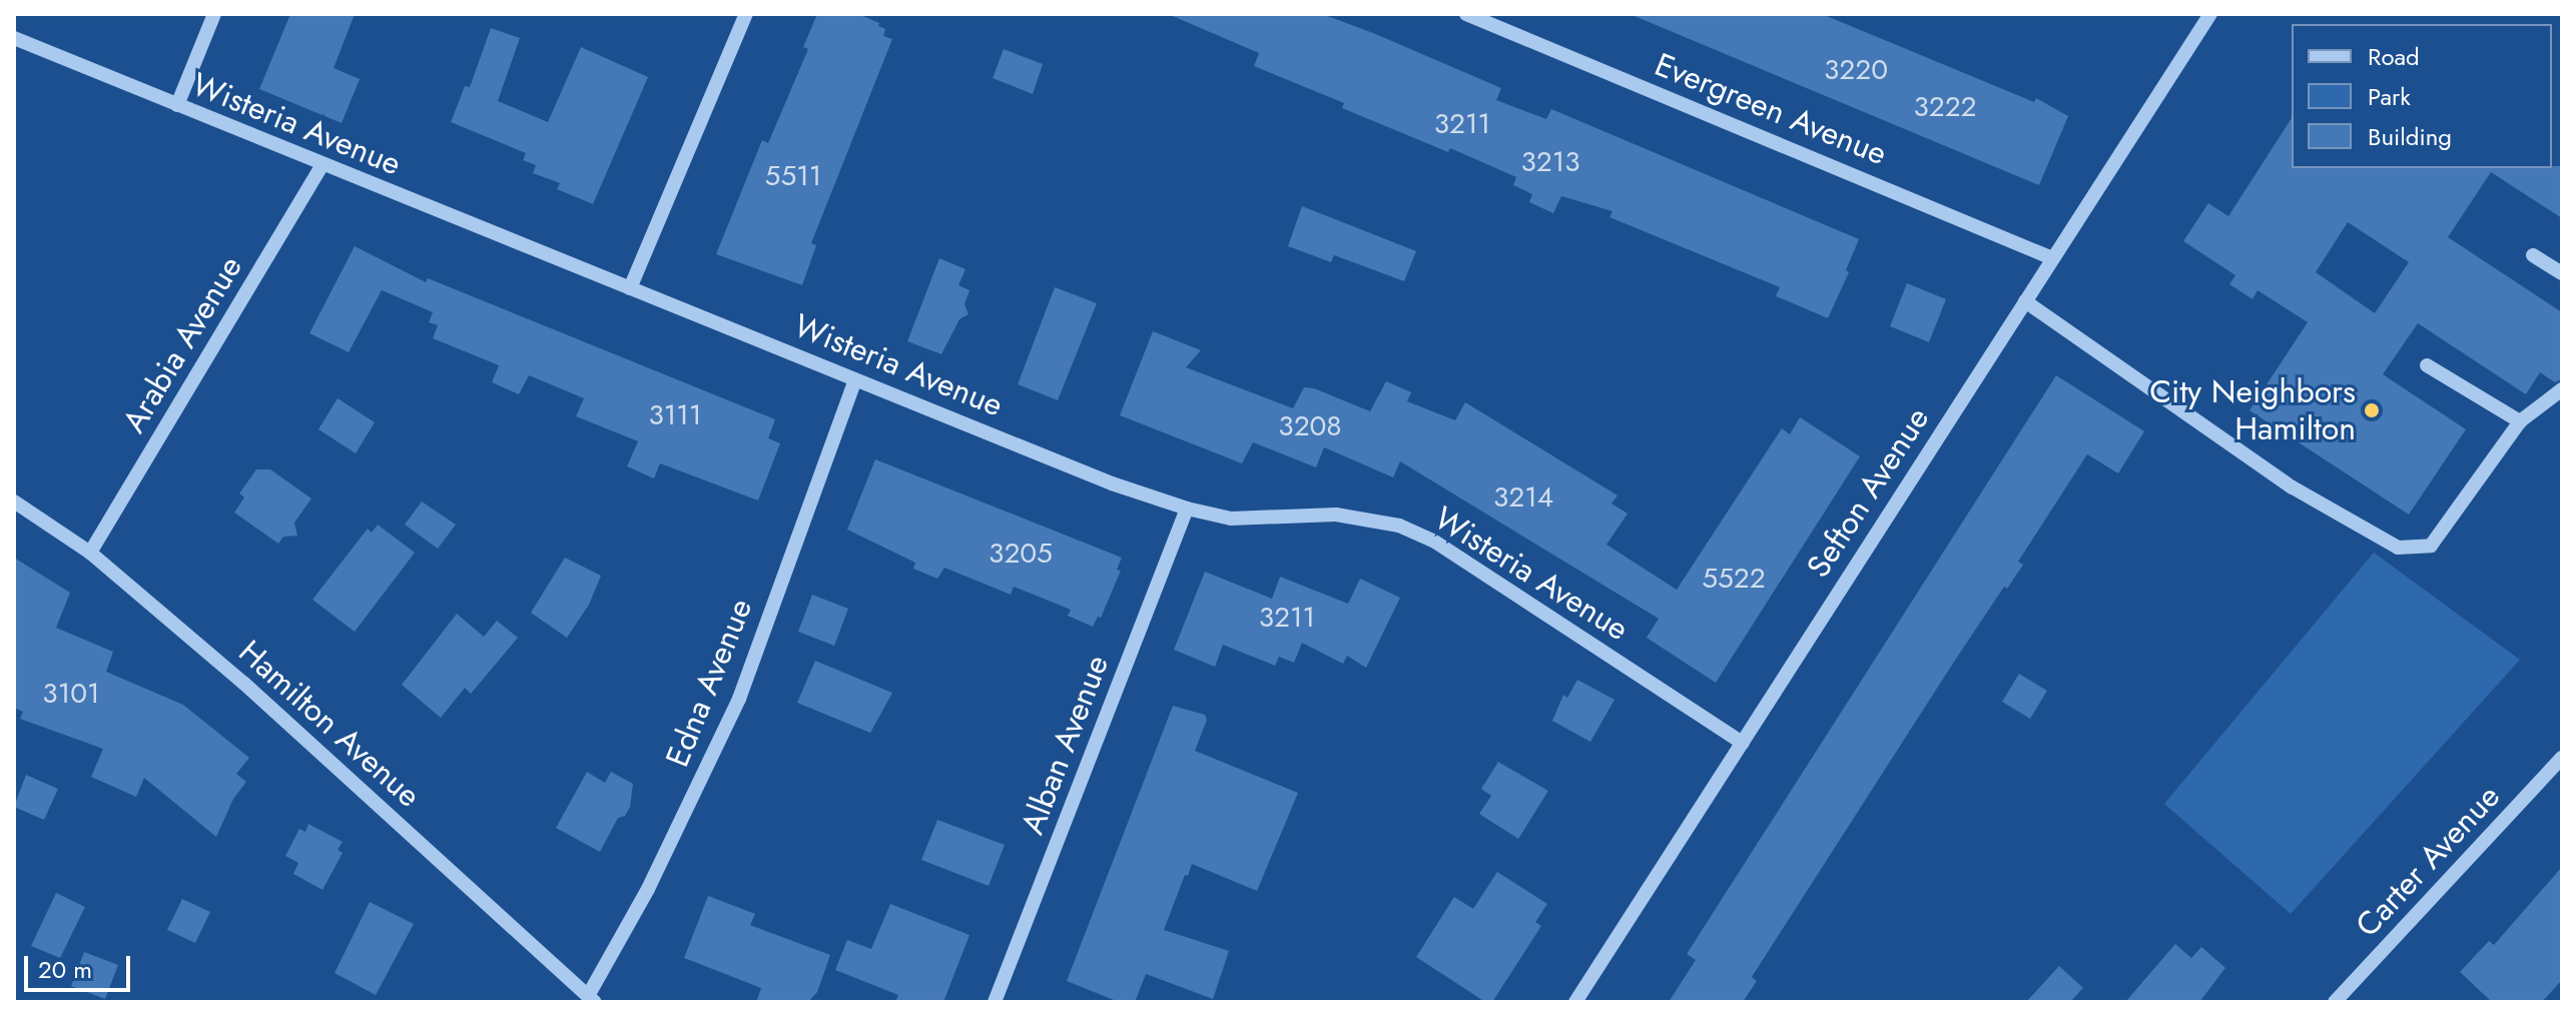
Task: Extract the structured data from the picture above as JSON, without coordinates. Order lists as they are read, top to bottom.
{
  "streets": {
    "street": [
      "Evergreen Avenue",
      "Wisteria Avenue",
      "Arabia Avenue",
      "Sefton Avenue",
      "Edna Avenue",
      "Hamilton Avenue",
      "Alban Avenue",
      "Carter Avenue"
    ]
  },
  "crossings": [
    ["Evergreen Avenue", "Sefton Avenue"],
    ["Wisteria Avenue", "Arabia Avenue"],
    ["Wisteria Avenue", "Sefton Avenue"],
    ["Wisteria Avenue", "Edna Avenue"],
    ["Wisteria Avenue", "Alban Avenue"],
    ["Arabia Avenue", "Hamilton Avenue"],
    ["Edna Avenue", "Hamilton Avenue"]
  ],
  "places": ["City Neighbors Hamilton"],
  "house_numbers": [
    "3220",
    "3222",
    "3211",
    "3213",
    "5511",
    "3111",
    "3208",
    "3214",
    "3205",
    "5522",
    "3211",
    "3101"
  ],
  "legend": ["Road", "Park", "Building"],
  "scale_bar": "20 m"
}
